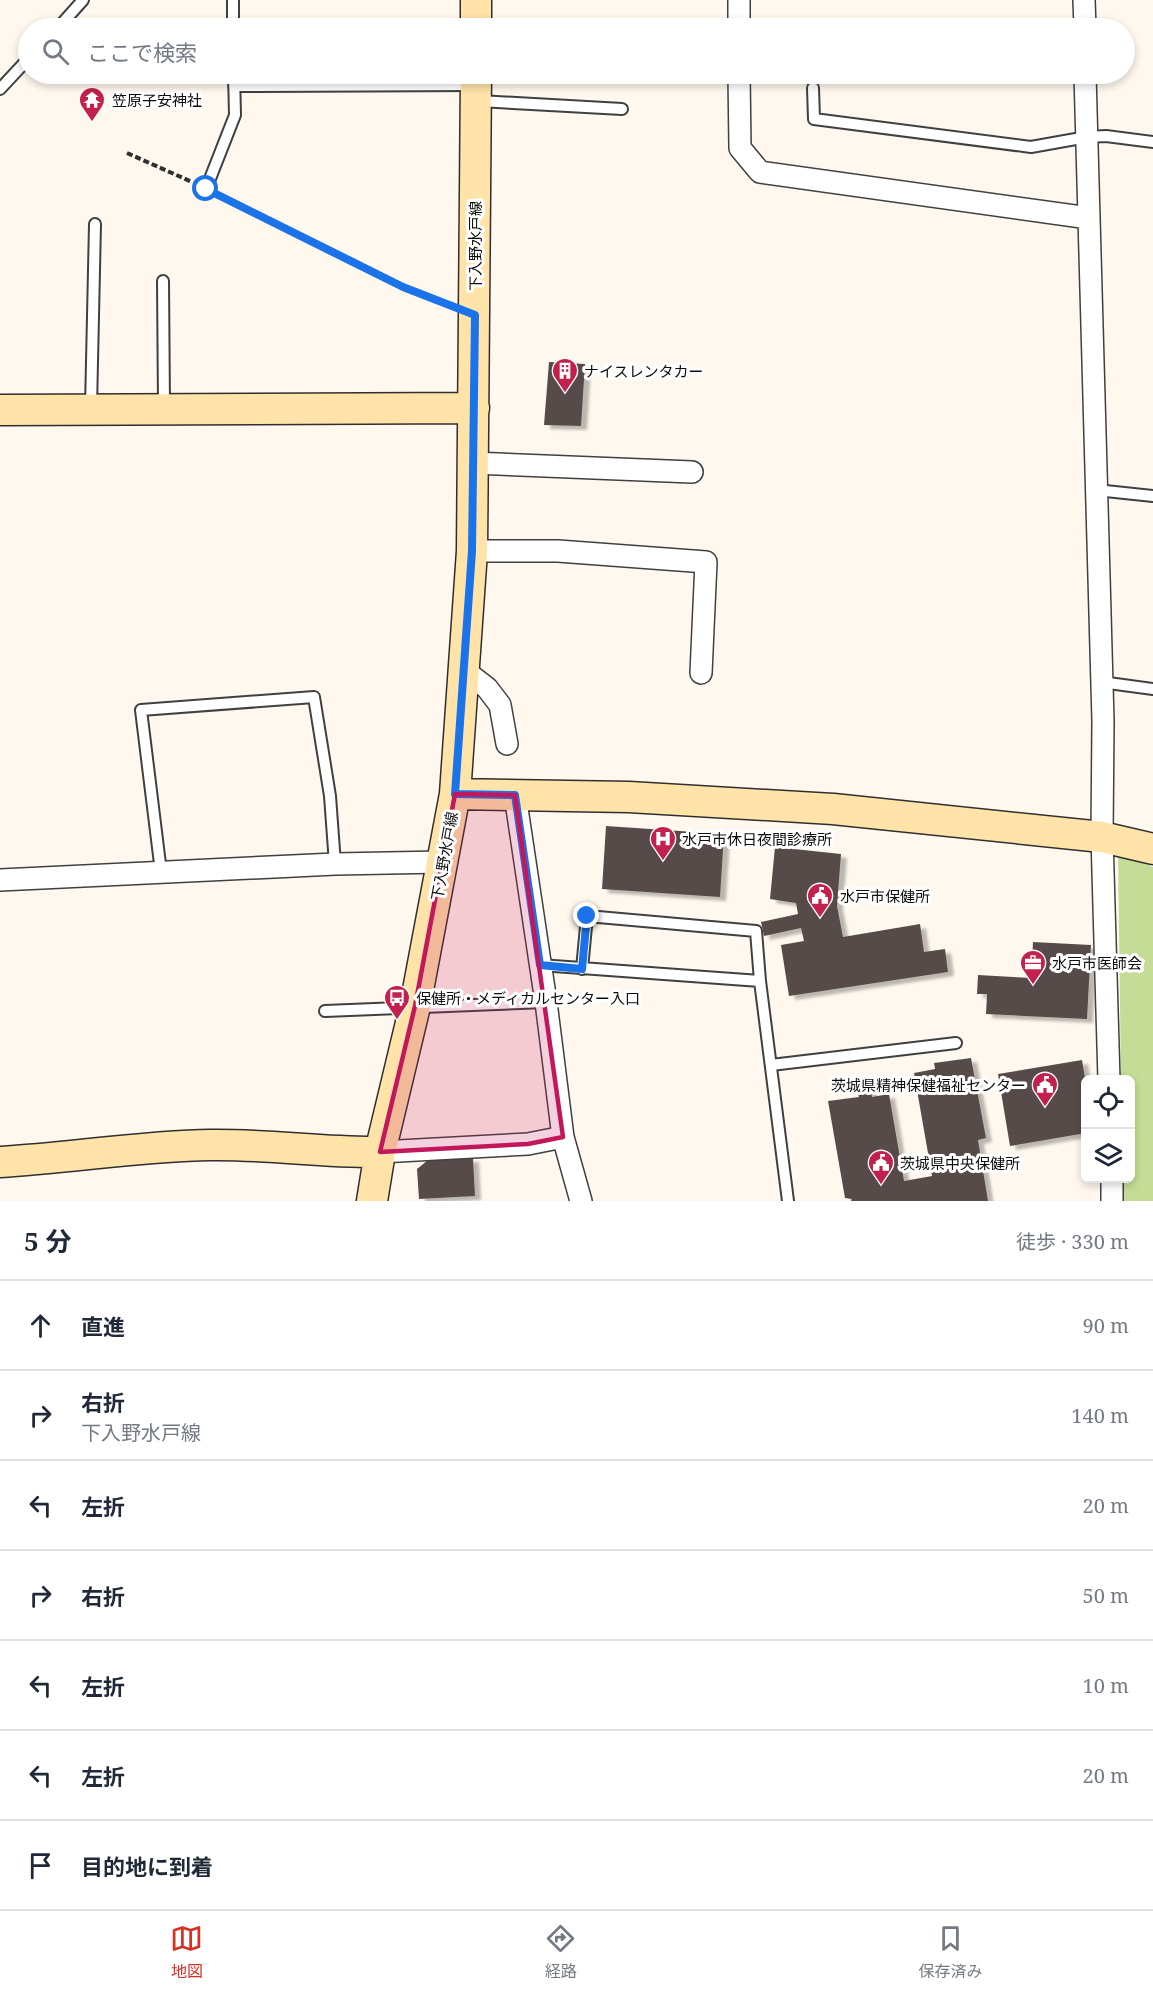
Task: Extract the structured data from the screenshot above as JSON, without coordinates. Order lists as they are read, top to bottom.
{
  "streets": {
    "street": ["下入野水戸線"]
  },
  "places": {
    "temple": ["笠原子安神社"],
    "building": ["ナイスレンタカー"],
    "hospital": ["水戸市休日夜間診療所"],
    "public building": ["水戸市保健所", "茨城県精神保健福祉センター", "茨城県中央保健所"],
    "office": ["水戸市医師会"],
    "bus stop": ["保健所・メディカルセンター入口"]
  },
  "page": {
    "search": "ここで検索",
    "heading": ["5 分", "徒歩 · 330 m"],
    "list": [
      ["直進", "90 m"],
      ["右折", "下入野水戸線", "140 m"],
      ["左折", "20 m"],
      ["右折", "50 m"],
      ["左折", "10 m"],
      ["左折", "20 m"],
      "目的地に到着"
    ],
    "nav": ["地図", "経路", "保存済み"]
  }
}
